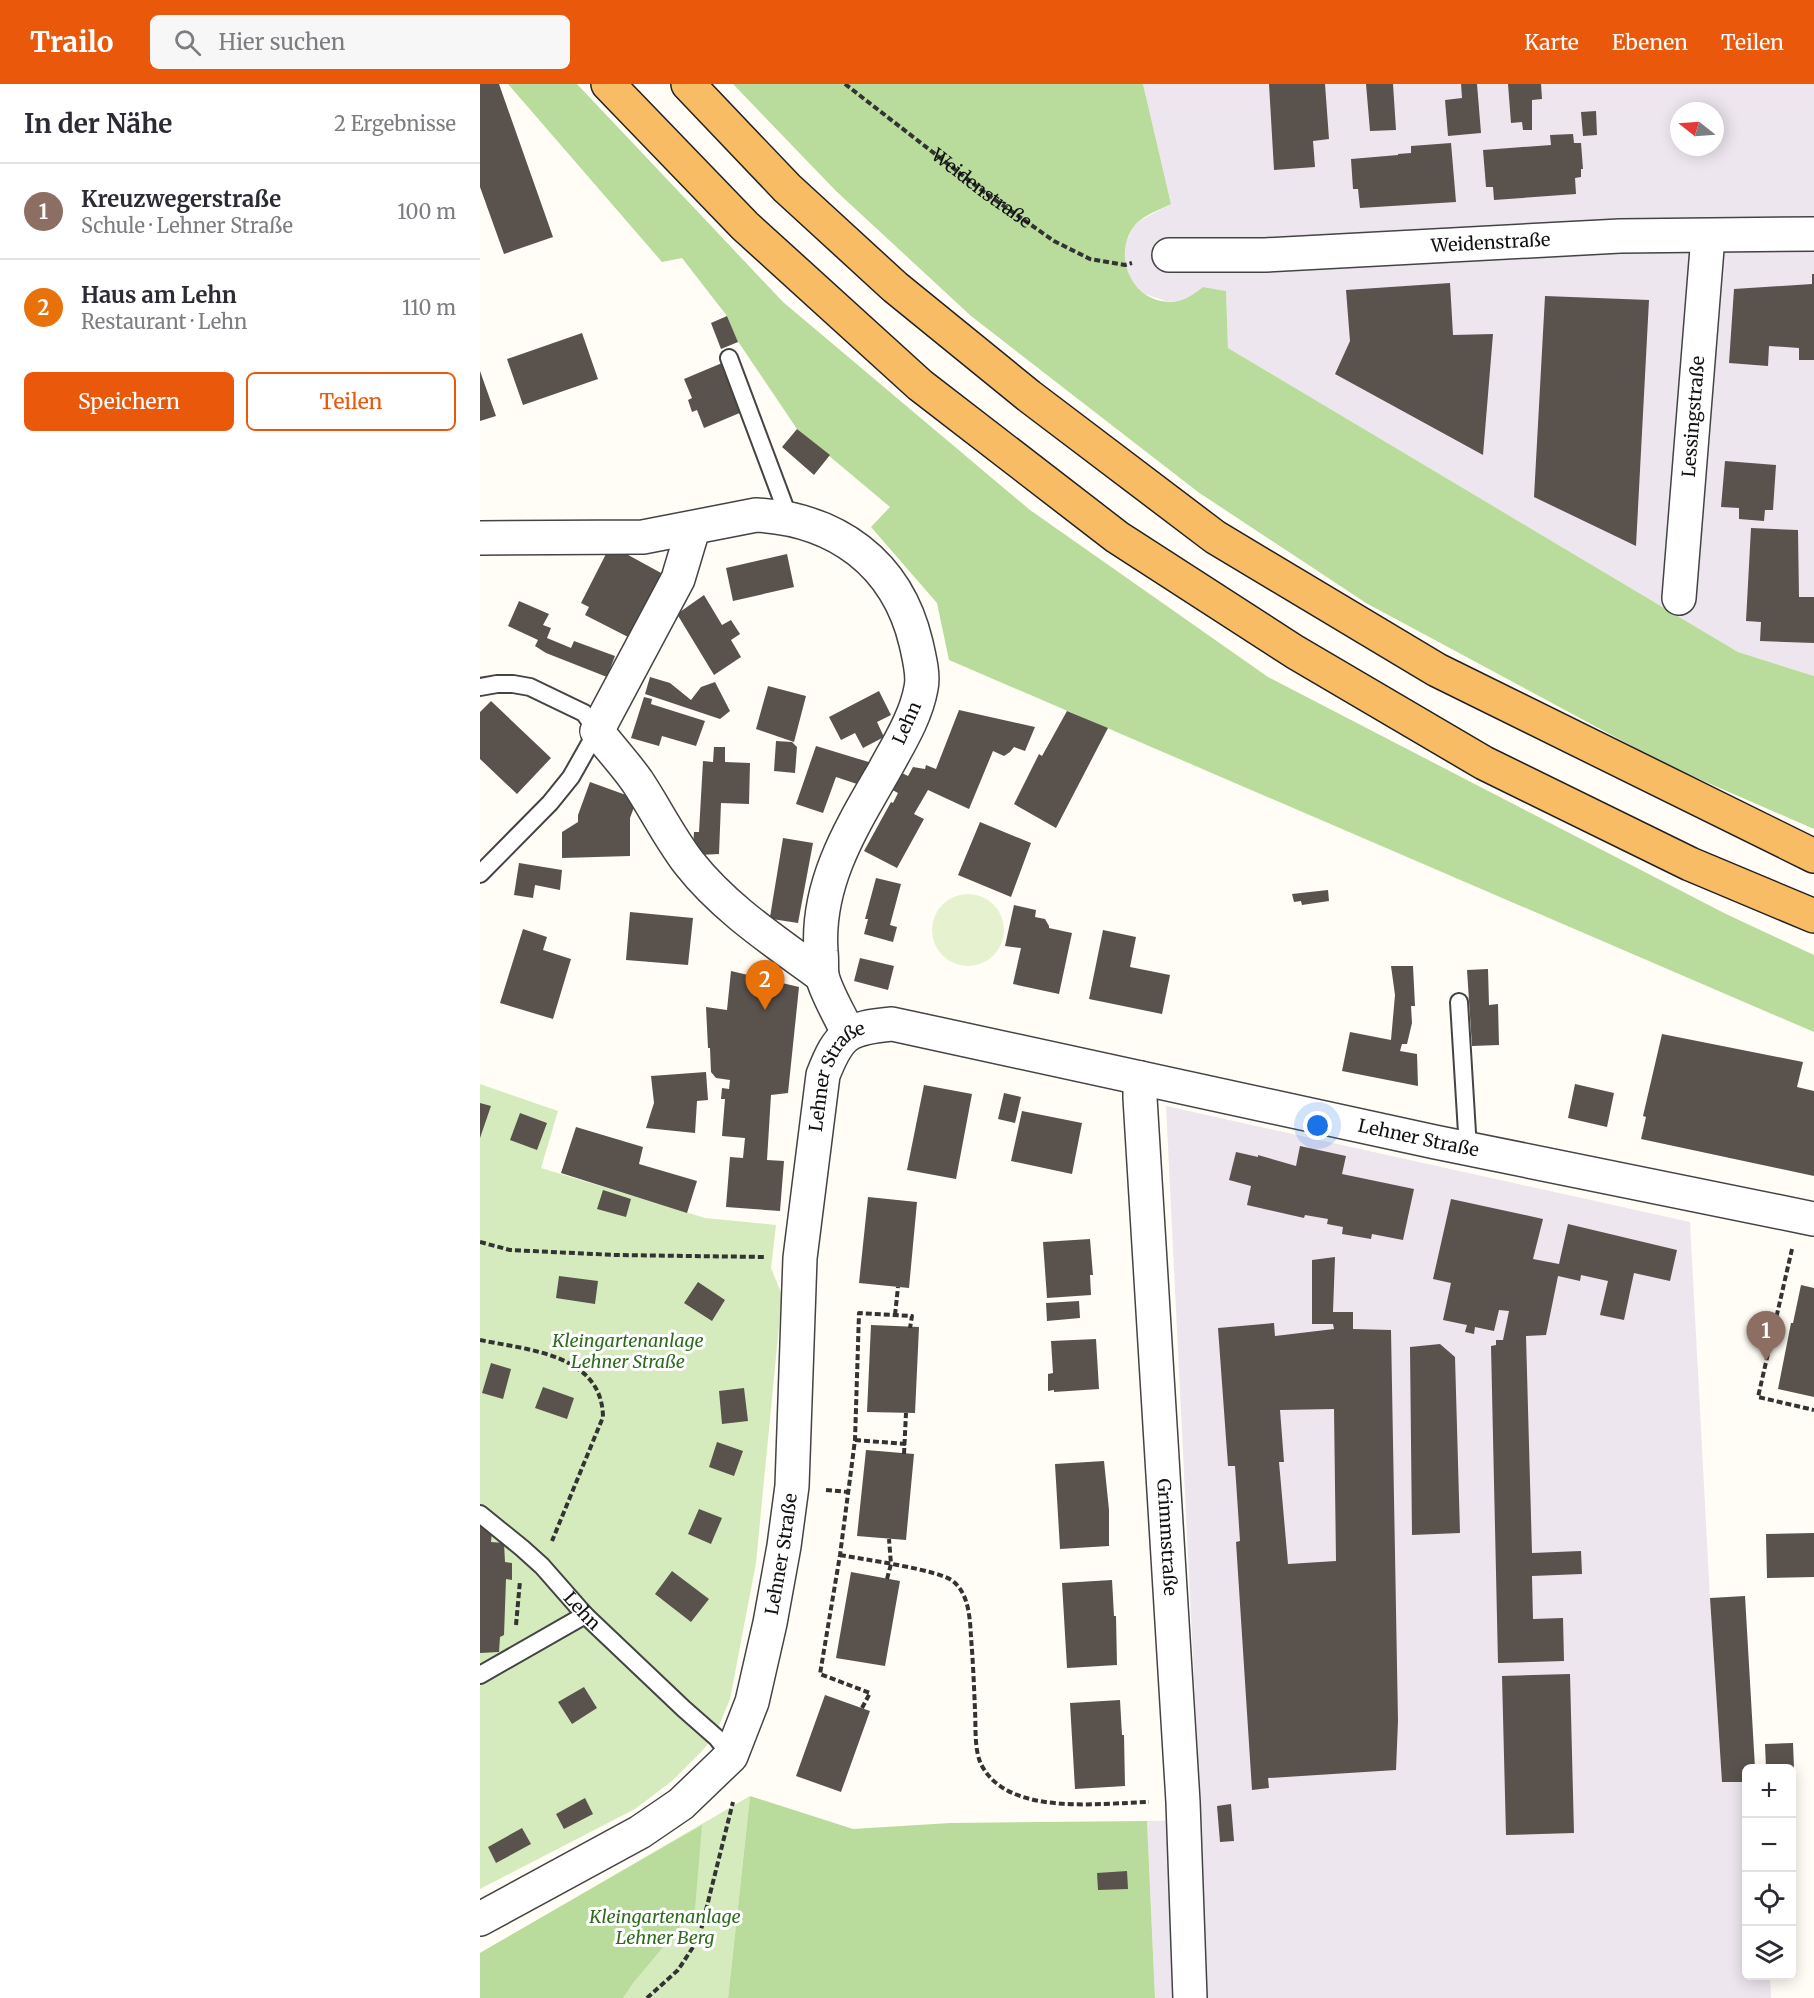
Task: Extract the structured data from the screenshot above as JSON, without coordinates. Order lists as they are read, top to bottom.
{
  "streets": {
    "street": [
      "Weidenstraße",
      "Lessingstraße",
      "Lehn",
      "Lehner Straße",
      "Grimmstraße"
    ]
  },
  "crossings": [
    ["Weidenstraße", "Lessingstraße"],
    ["Lehn", "Lehner Straße"],
    ["Lehner Straße", "Grimmstraße"]
  ],
  "parks": ["Kleingartenanlage Lehner Straße", "Kleingartenanlage Lehner Berg"],
  "north": "left",
  "page": {
    "header": "Trailo",
    "search": "Hier suchen",
    "nav": ["Karte", "Ebenen", "Teilen"],
    "heading": ["In der Nähe", "2 Ergebnisse"],
    "list": [
      {
        "mark": "1",
        "name": "Kreuzwegerstraße",
        "note": "Schule · Lehner Straße",
        "value": "100 m"
      },
      {
        "mark": "2",
        "name": "Haus am Lehn",
        "note": "Restaurant · Lehn",
        "value": "110 m"
      }
    ],
    "buttons": ["Speichern", "Teilen"],
    "pins": ["2", "1"],
    "map_buttons": ["+", "−"]
  }
}
